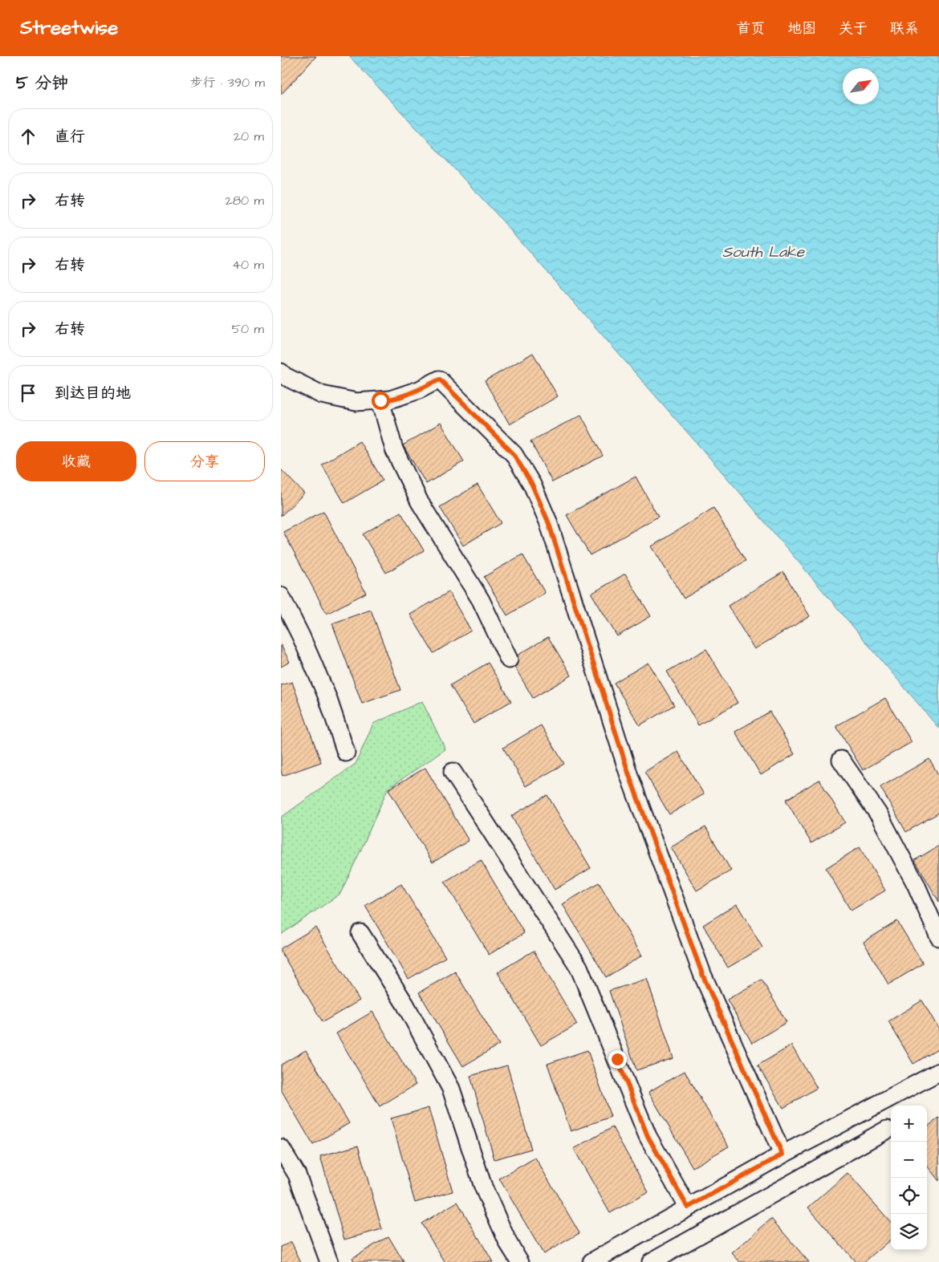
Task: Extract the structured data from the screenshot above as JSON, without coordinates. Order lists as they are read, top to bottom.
{
  "water": ["South Lake"],
  "north": "top right",
  "page": {
    "header": "Streetwise",
    "nav": [
      "首页",
      "地图",
      "关于",
      "联系"
    ],
    "heading": ["5 分钟", "步行 · 390 m"],
    "list": [
      ["直行", "20 m"],
      ["右转", "280 m"],
      ["右转", "40 m"],
      ["右转", "50 m"],
      "到达目的地"
    ],
    "buttons": ["收藏", "分享"],
    "map_buttons": ["+", "−"]
  }
}
